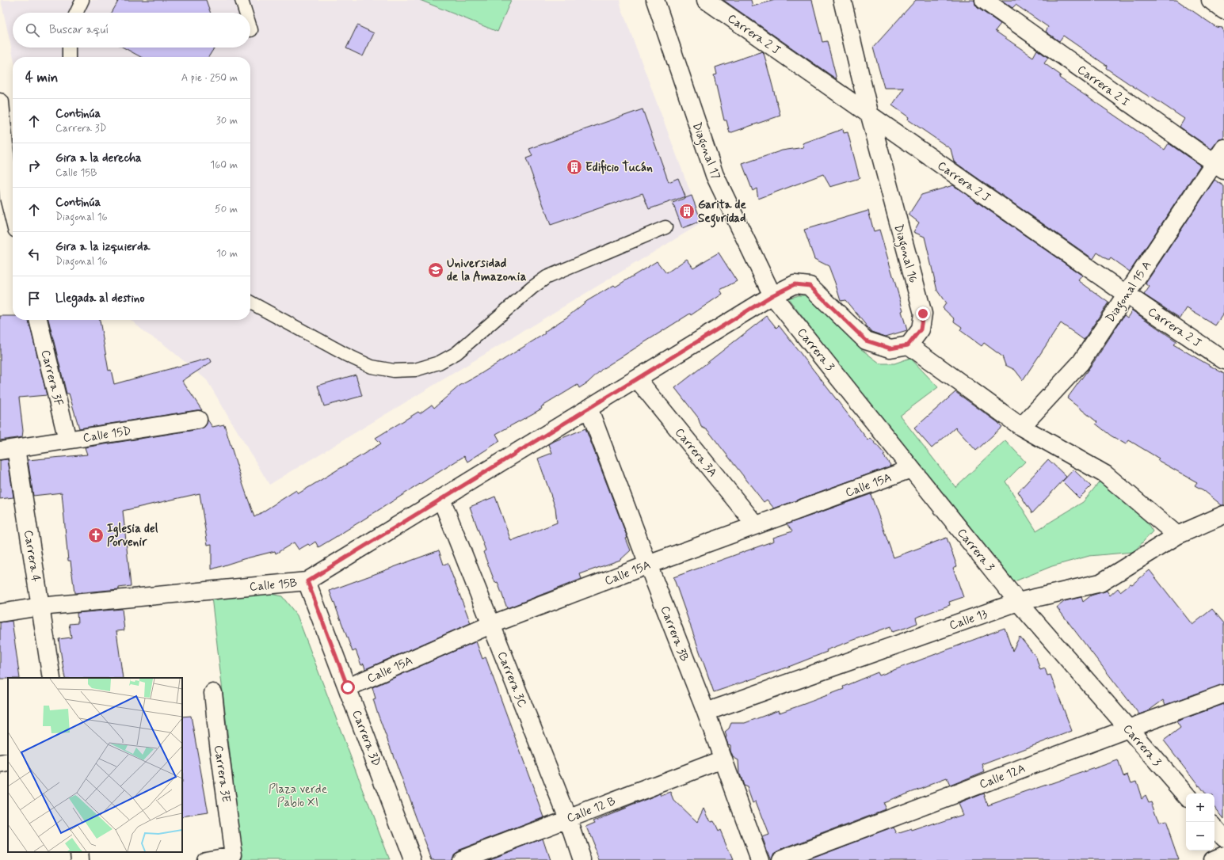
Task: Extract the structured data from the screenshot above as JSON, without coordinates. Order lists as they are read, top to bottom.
{
  "streets": {
    "street": [
      "Carrera 2 J",
      "Carrera 2 I",
      "Diagonal 17",
      "Diagonal 16",
      "Diagonal 15 A",
      "Carrera 3",
      "Carrera 3F",
      "Calle 15D",
      "Carrera 3A",
      "Calle 15A",
      "Carrera 4",
      "Calle 15B",
      "Calle 13",
      "Carrera 3B",
      "Carrera 3C",
      "Carrera 3D",
      "Carrera 3E",
      "Calle 12A",
      "Calle 12 B"
    ]
  },
  "crossings": [
    ["Carrera 2 J", "Diagonal 16"],
    ["Carrera 2 J", "Diagonal 15 A"],
    ["Carrera 2 I", "Diagonal 15 A"],
    ["Diagonal 17", "Carrera 3"],
    ["Diagonal 17", "Calle 15B"],
    ["Carrera 3", "Calle 15A"],
    ["Carrera 3", "Calle 15B"],
    ["Carrera 3", "Calle 13"],
    ["Carrera 3", "Calle 12A"],
    ["Carrera 3F", "Calle 15D"],
    ["Calle 15D", "Carrera 4"],
    ["Carrera 3A", "Calle 15A"],
    ["Carrera 3A", "Calle 15B"],
    ["Calle 15A", "Carrera 3B"],
    ["Calle 15A", "Carrera 3C"],
    ["Calle 15A", "Carrera 3D"],
    ["Carrera 4", "Calle 15B"],
    ["Calle 15B", "Carrera 3B"],
    ["Calle 15B", "Carrera 3C"],
    ["Calle 15B", "Carrera 3D"],
    ["Calle 13", "Carrera 3B"],
    ["Carrera 3B", "Calle 12 B"],
    ["Carrera 3C", "Calle 12 B"]
  ],
  "parks": ["Plaza verde Pablo XI"],
  "places": {
    "building": ["Edificio Tucán", "Garita de Seguridad"],
    "school or university": ["Universidad de la Amazonia"],
    "church": ["Iglesia del Porvenir"]
  },
  "page": {
    "search": "Buscar aquí",
    "heading": ["4 min", "A pie · 250 m"],
    "list": [
      ["Continúa", "Carrera 3D", "30 m"],
      ["Gira a la derecha", "Calle 15B", "160 m"],
      ["Continúa", "Diagonal 16", "50 m"],
      ["Gira a la izquierda", "Diagonal 16", "10 m"],
      "Llegada al destino"
    ],
    "map_buttons": ["+", "−"]
  }
}
